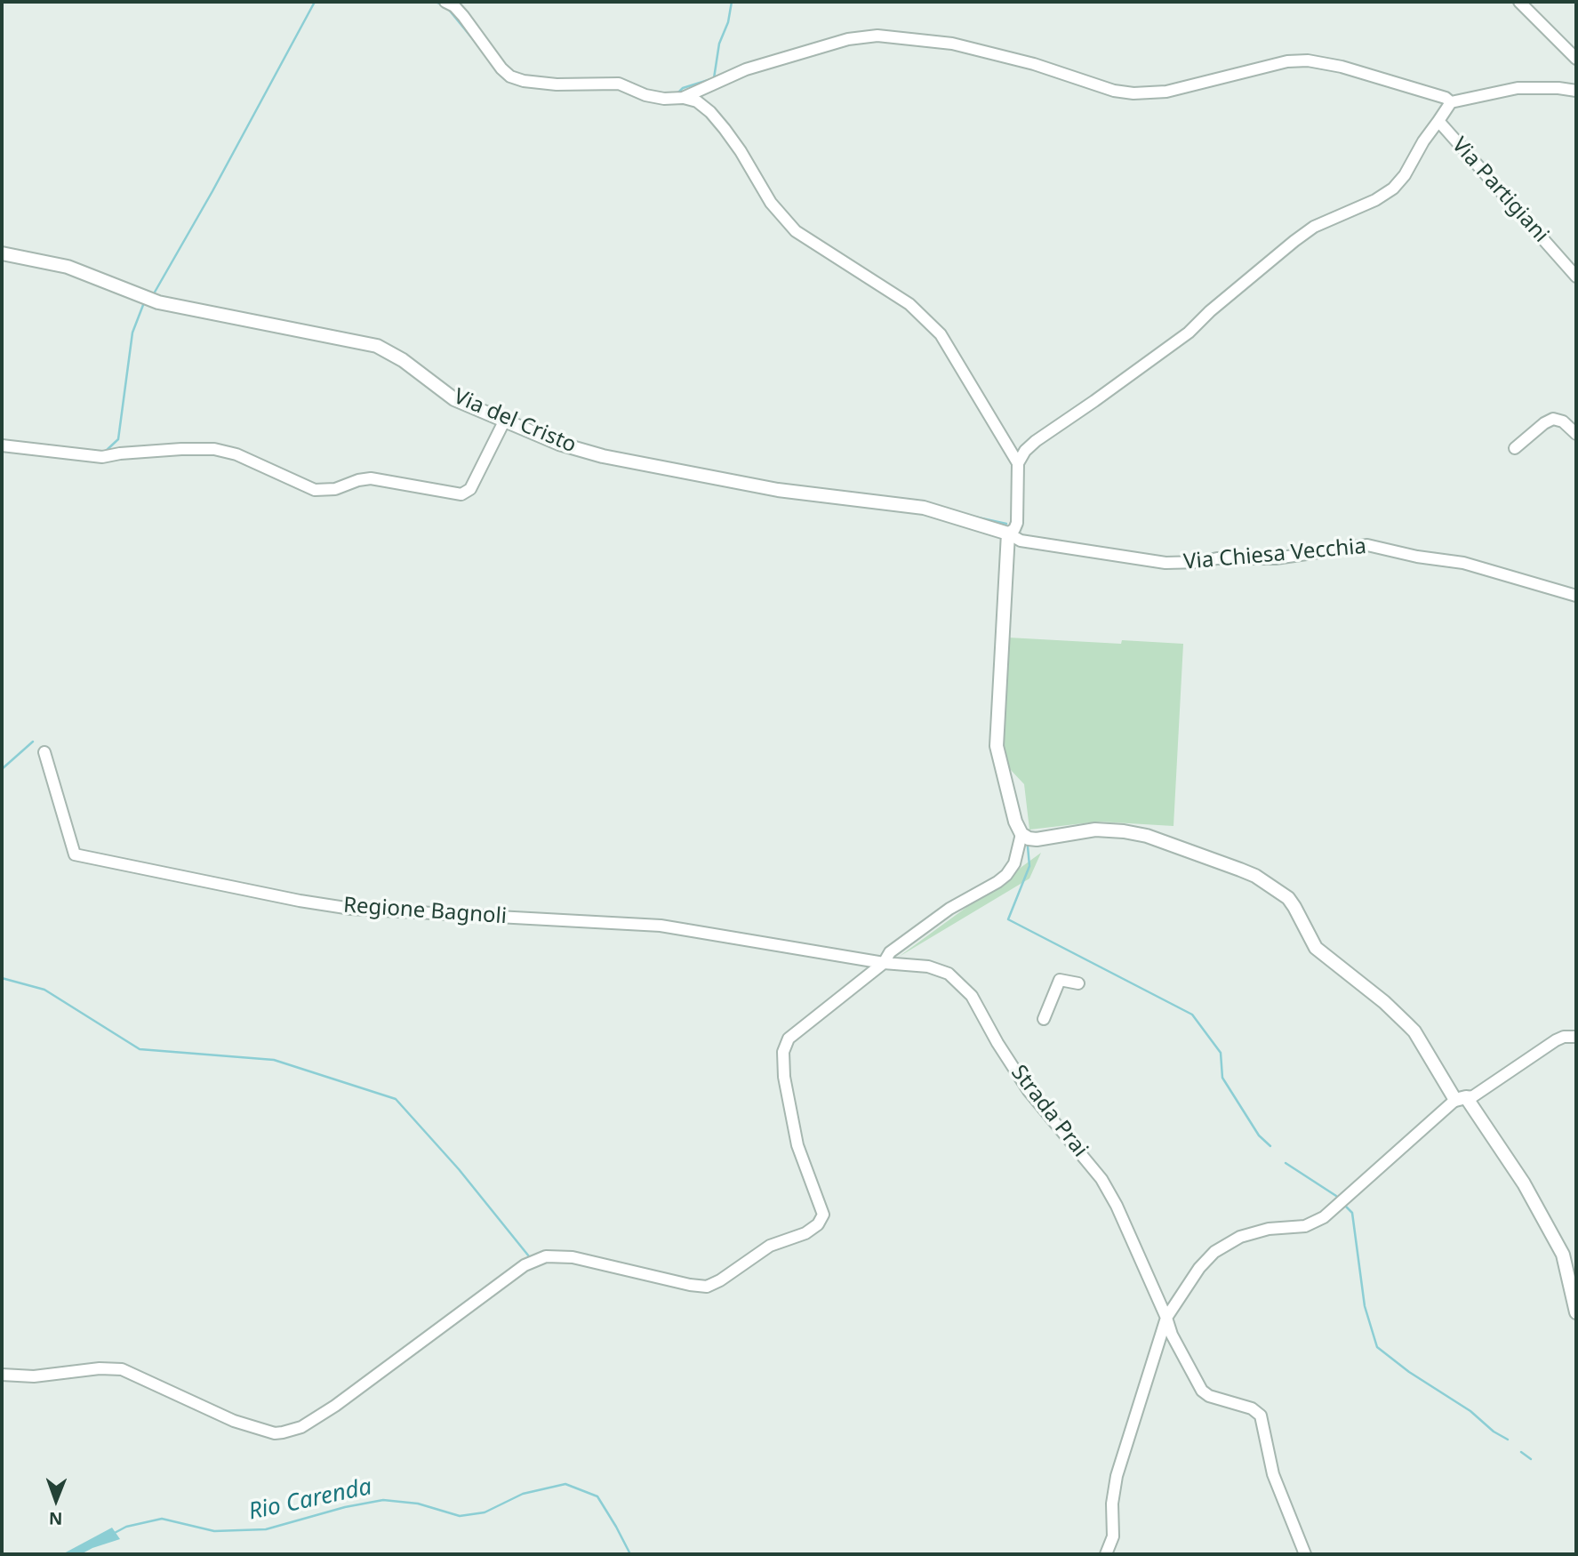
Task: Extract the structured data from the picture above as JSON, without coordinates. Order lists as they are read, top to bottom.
{
  "streets": {
    "street": [
      "Via Partigiani",
      "Via del Cristo",
      "Via Chiesa Vecchia",
      "Regione Bagnoli",
      "Strada Prai"
    ]
  },
  "crossings": [
    ["Via del Cristo", "Via Chiesa Vecchia"],
    ["Regione Bagnoli", "Strada Prai"]
  ],
  "water": ["Rio Carenda"],
  "north": "bottom"
}
